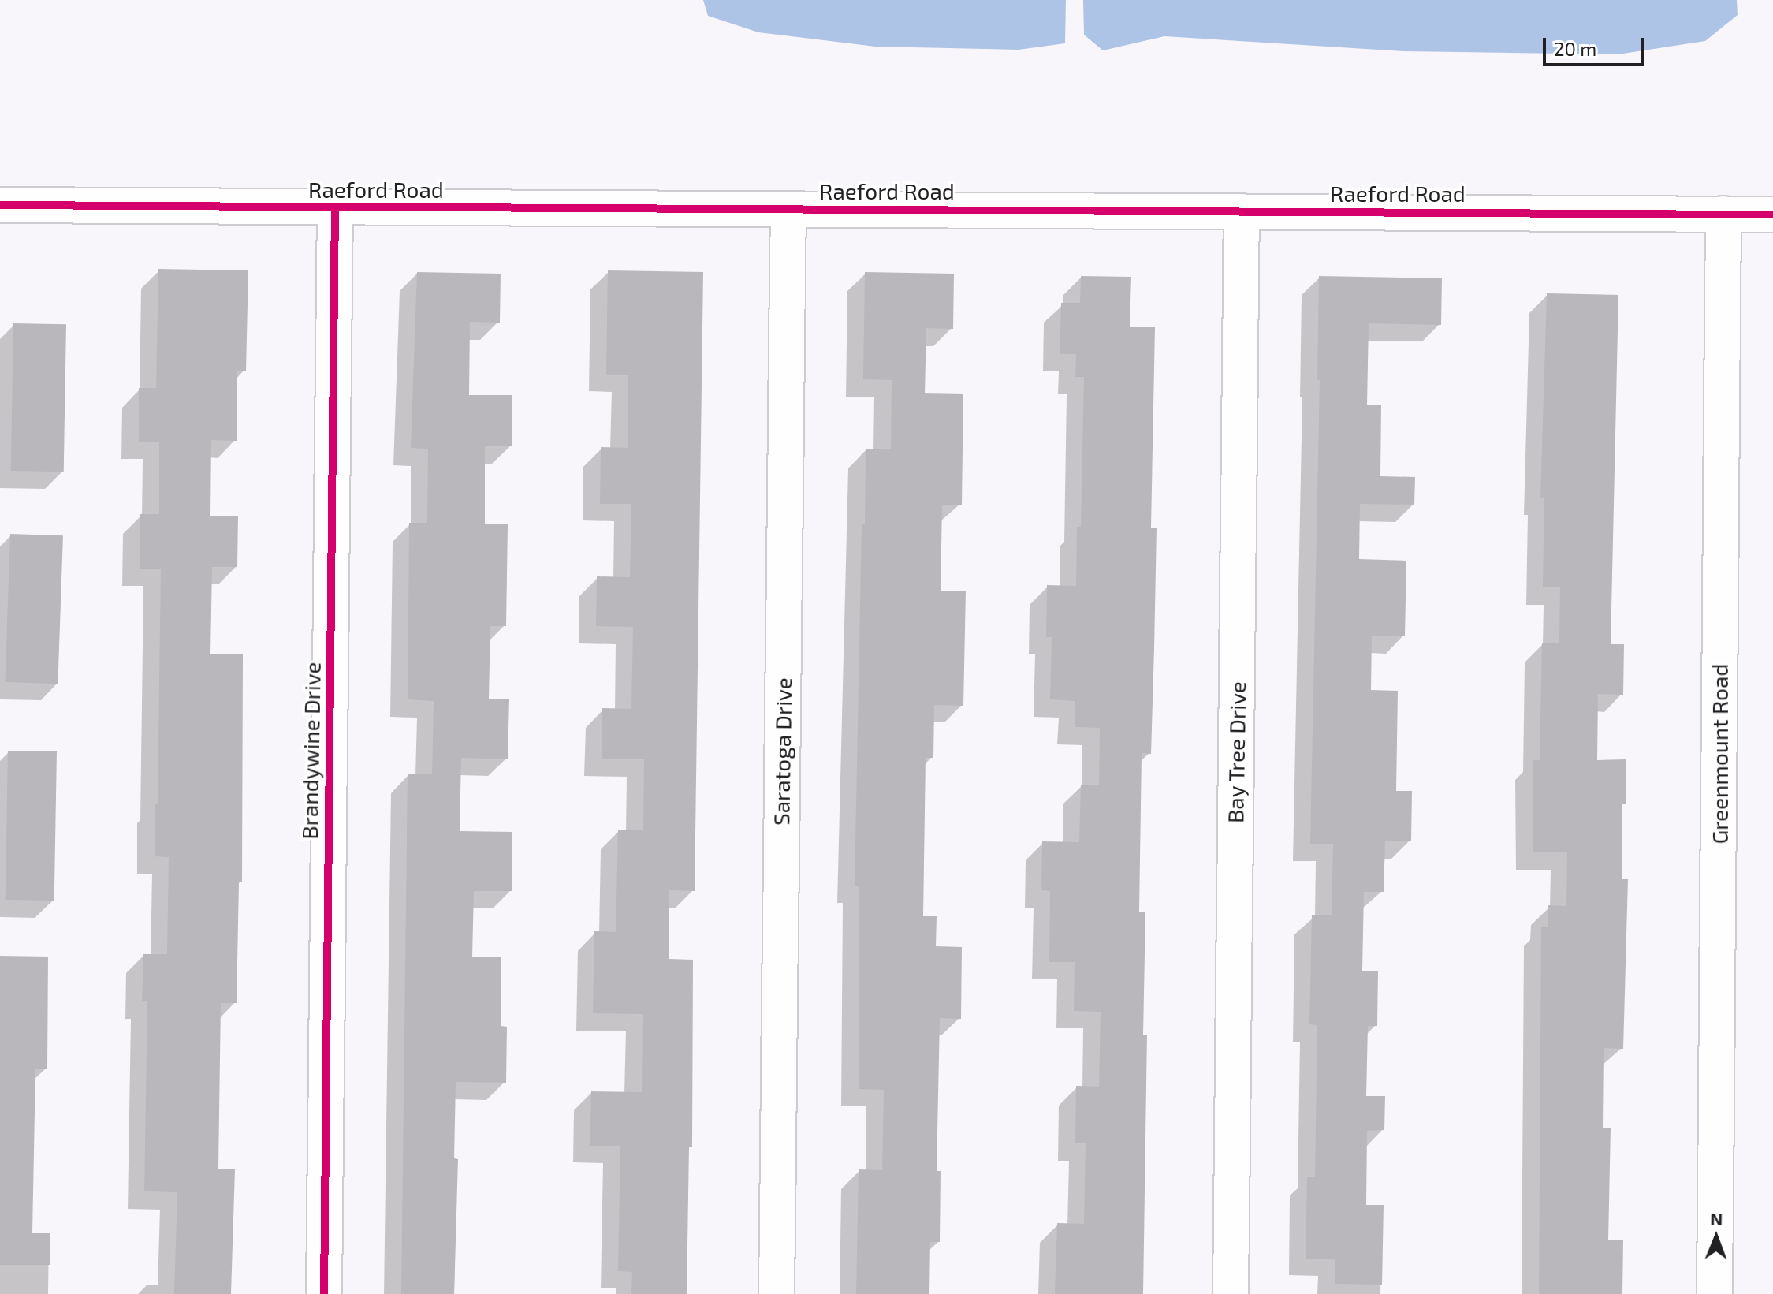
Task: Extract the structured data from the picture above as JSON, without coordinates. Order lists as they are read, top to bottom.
{
  "streets": {
    "street": [
      "Raeford Road",
      "Brandywine Drive",
      "Saratoga Drive",
      "Bay Tree Drive",
      "Greenmount Road"
    ]
  },
  "crossings": [
    ["Raeford Road", "Brandywine Drive"],
    ["Raeford Road", "Saratoga Drive"],
    ["Raeford Road", "Bay Tree Drive"],
    ["Raeford Road", "Greenmount Road"]
  ],
  "scale_bar": "20 m",
  "north": "top"
}
